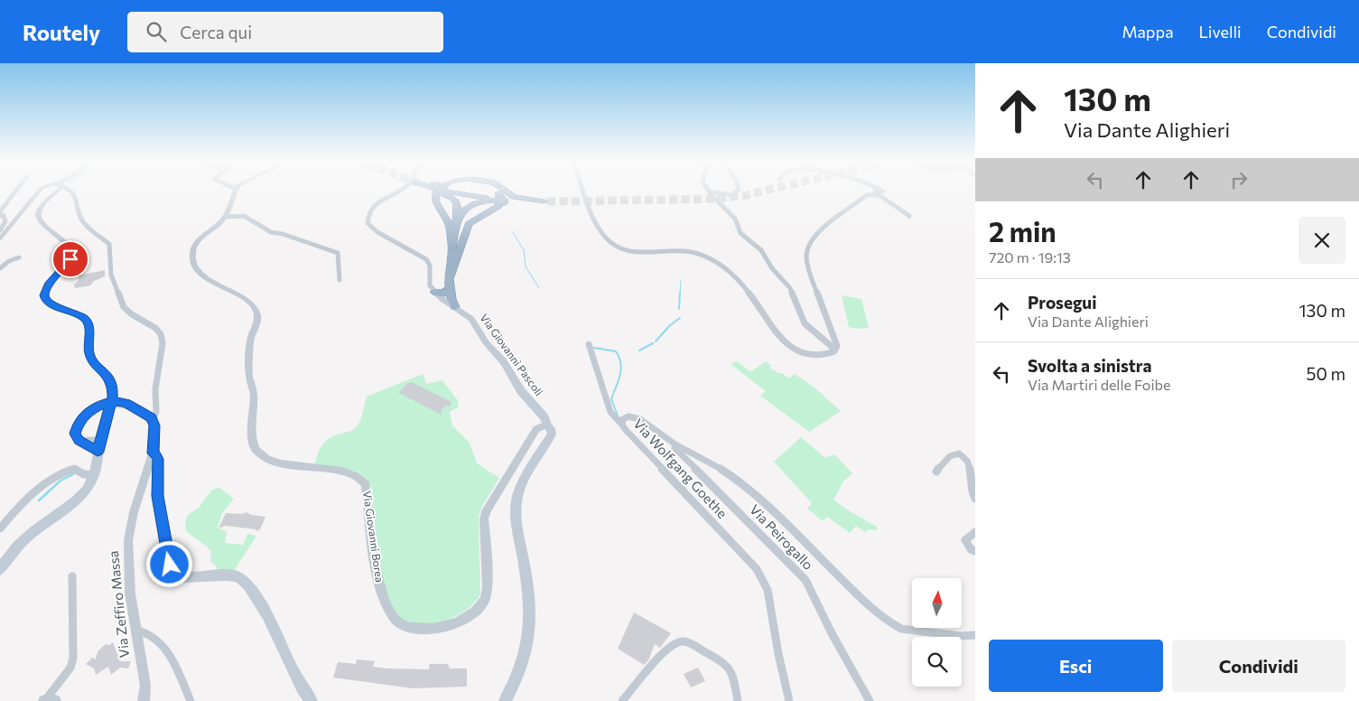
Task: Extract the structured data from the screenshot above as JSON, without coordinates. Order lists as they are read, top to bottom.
{
  "streets": {
    "main road": ["Via Giovanni Pascoli"],
    "street": [
      "Via Wolfgang Goethe",
      "Via Giovanni Borea",
      "Via Peirogallo",
      "Via Zeffiro Massa"
    ]
  },
  "crossings": [
    ["Via Giovanni Pascoli", "Via Giovanni Borea"],
    ["Via Wolfgang Goethe", "Via Peirogallo"]
  ],
  "north": "top",
  "page": {
    "header": "Routely",
    "search": "Cerca qui",
    "nav": ["Mappa", "Livelli", "Condividi"],
    "turn": ["130 m", "Via Dante Alighieri"],
    "heading": ["2 min", "720 m · 19:13"],
    "list": [
      {
        "name": "Prosegui",
        "note": "Via Dante Alighieri",
        "value": "130 m"
      },
      {
        "name": "Svolta a sinistra",
        "note": "Via Martiri delle Foibe",
        "value": "50 m"
      }
    ],
    "buttons": ["Esci", "Condividi"]
  }
}
